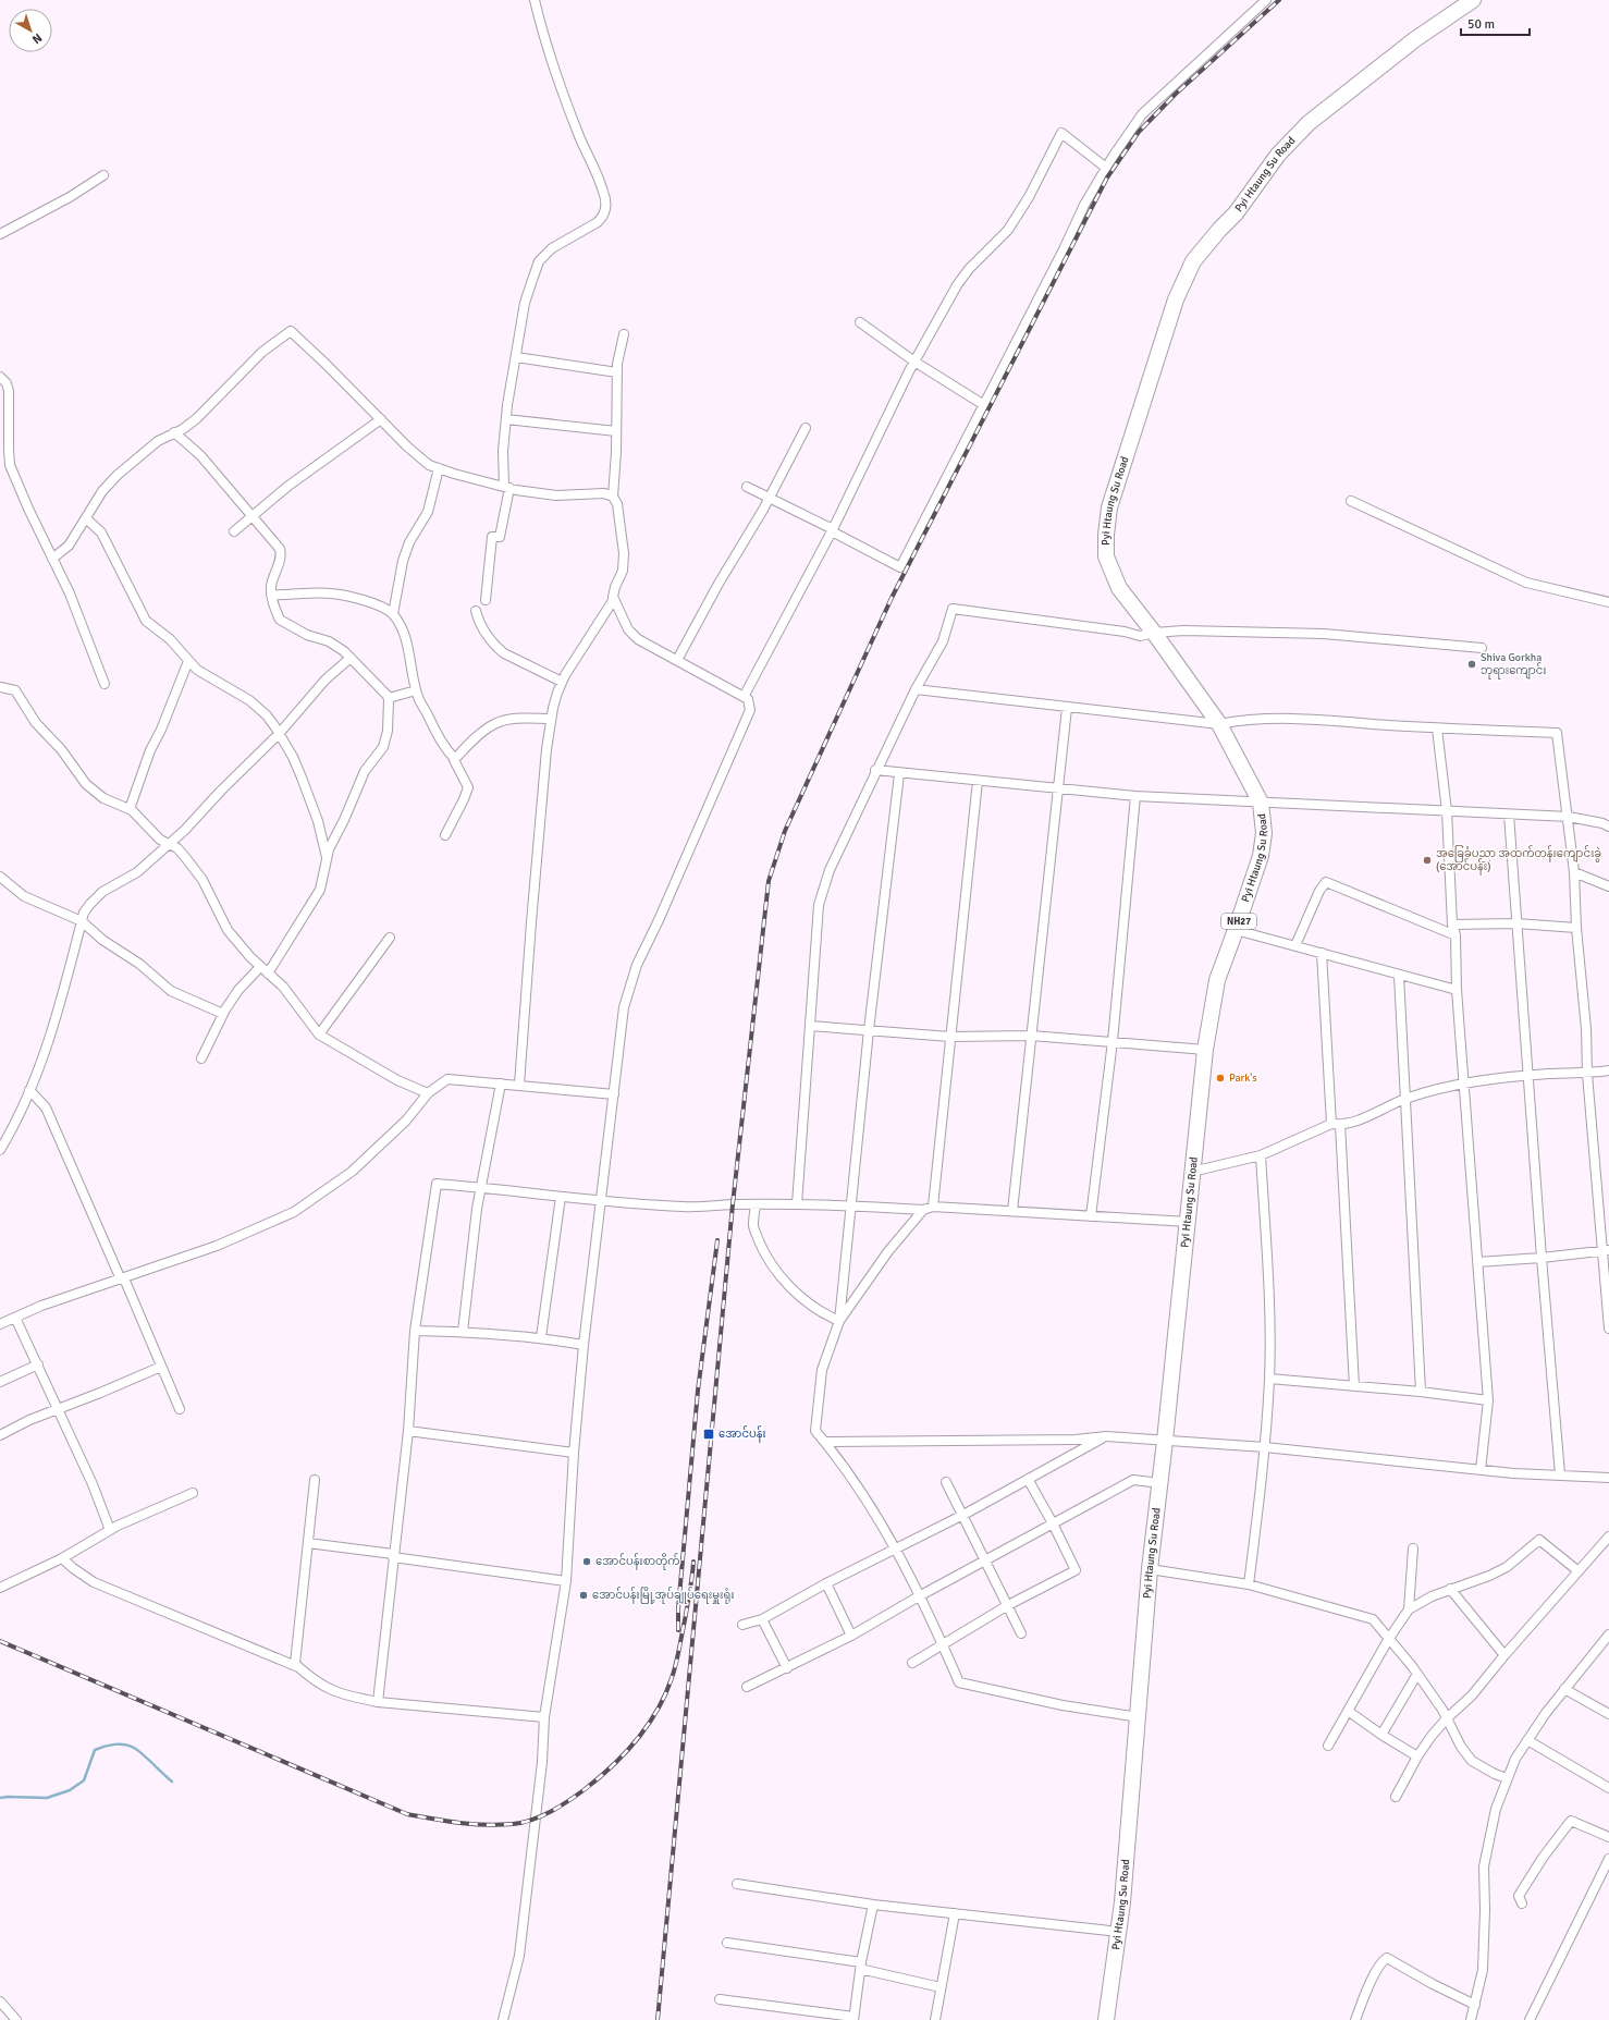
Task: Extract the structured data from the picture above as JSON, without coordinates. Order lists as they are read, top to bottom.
{
  "streets": {
    "highway": ["Pyi Htaung Su Road", "NH27"]
  },
  "places": {
    "other": [
      "Shiva Gorkha ဘုရားကျောင်း",
      "အခြေခံပညာ အထက်တန်းကျောင်းခွဲ (အောင်ပန်း)",
      "Park's",
      "အောင်ပန်းစာတိုက်",
      "အောင်ပန်းမြို့အုပ်ချုပ်ရေးမှူးရုံး"
    ],
    "transit": ["အောင်ပန်း"]
  },
  "scale_bar": "50 m",
  "north": "bottom right"
}
